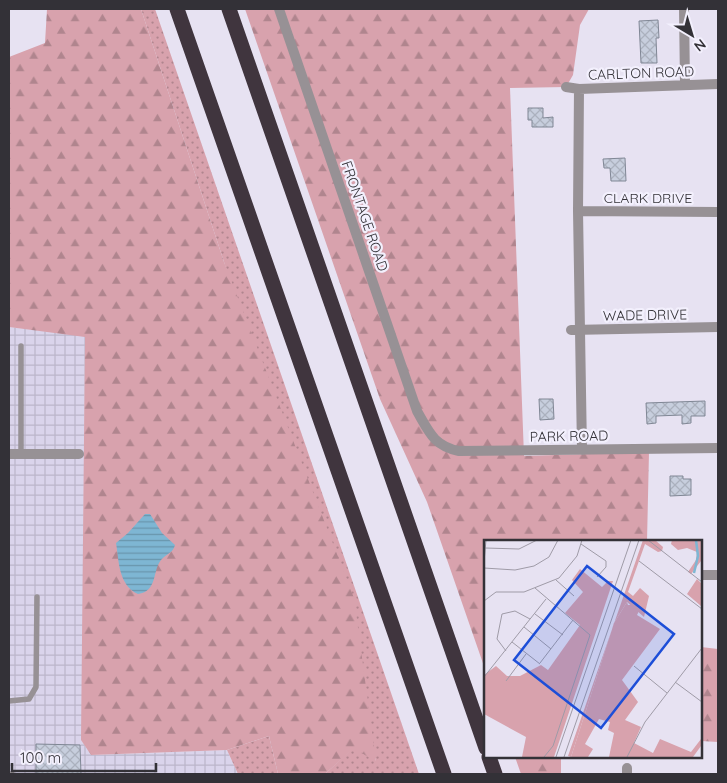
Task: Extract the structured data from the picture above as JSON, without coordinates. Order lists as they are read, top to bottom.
{
  "streets": {
    "street": [
      "CARLTON ROAD",
      "CLARK DRIVE",
      "FRONTAGE ROAD",
      "WADE DRIVE",
      "PARK ROAD"
    ]
  },
  "crossings": [
    ["FRONTAGE ROAD", "PARK ROAD"]
  ],
  "scale_bar": "100 m",
  "north": "bottom right"
}
